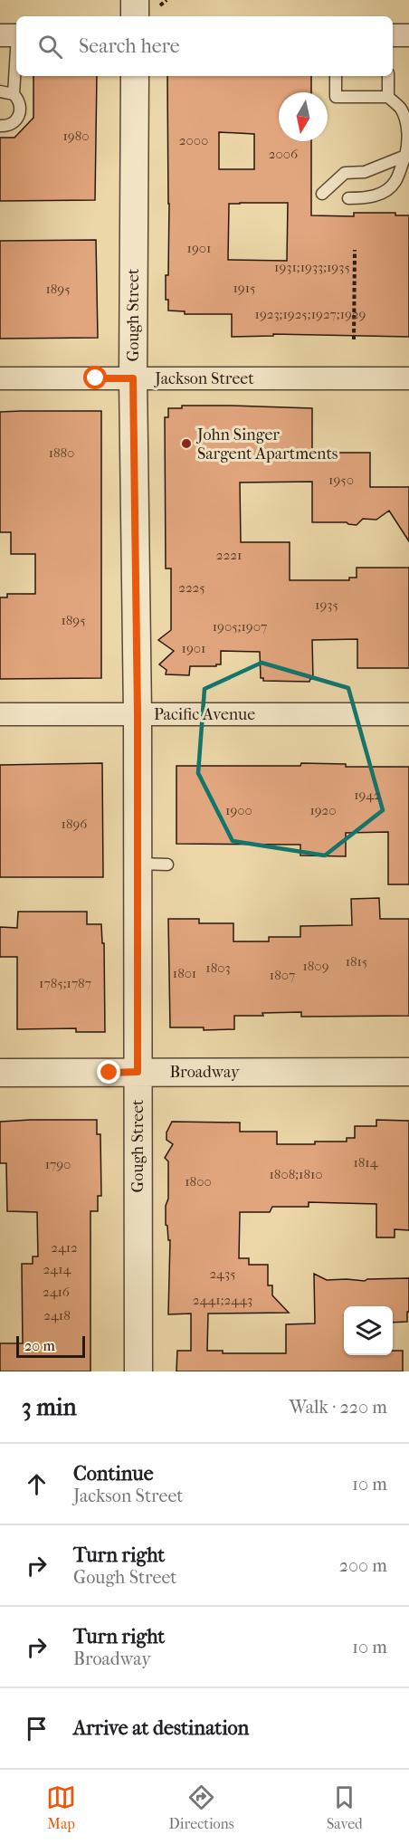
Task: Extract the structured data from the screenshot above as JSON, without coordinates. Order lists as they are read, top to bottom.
{
  "streets": {
    "street": [
      "Gough Street",
      "Jackson Street",
      "Pacific Avenue",
      "Broadway"
    ]
  },
  "crossings": [
    ["Gough Street", "Jackson Street"],
    ["Gough Street", "Pacific Avenue"],
    ["Gough Street", "Broadway"]
  ],
  "places": ["John Singer Sargent Apartments"],
  "house_numbers": [
    "1980",
    "2000",
    "2006",
    "1901",
    "1931;1933;1935",
    "1915",
    "1895",
    "1923;1925;1927;1929",
    "1880",
    "1950",
    "2221",
    "2225",
    "1935",
    "1895",
    "1905;1907",
    "1901",
    "1942",
    "1900",
    "1920",
    "1896",
    "1815",
    "1809",
    "1803",
    "1801",
    "1807",
    "1785;1787",
    "1814",
    "1790",
    "1808;1810",
    "1800",
    "2412",
    "2414",
    "2435",
    "2416",
    "2441;2443",
    "2418"
  ],
  "scale_bar": "20 m",
  "north": "bottom",
  "page": {
    "search": "Search here",
    "scale": "20 m",
    "heading": ["3 min", "Walk · 220 m"],
    "list": [
      ["Continue", "Jackson Street", "10 m"],
      ["Turn right", "Gough Street", "200 m"],
      ["Turn right", "Broadway", "10 m"],
      "Arrive at destination"
    ],
    "nav": ["Map", "Directions", "Saved"]
  }
}
